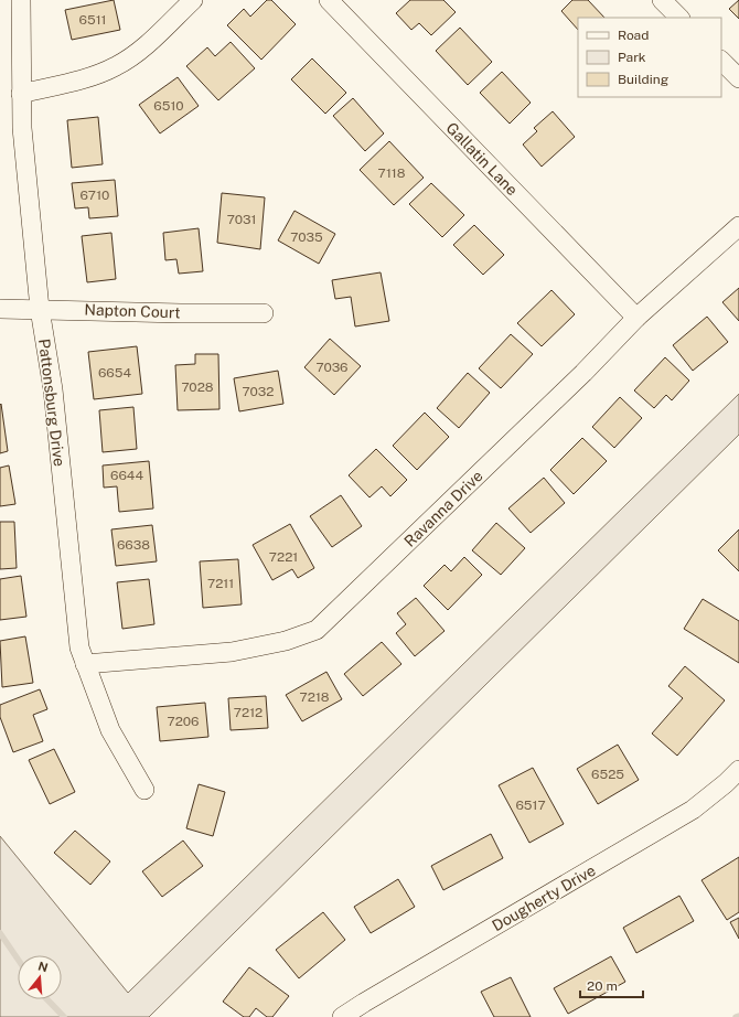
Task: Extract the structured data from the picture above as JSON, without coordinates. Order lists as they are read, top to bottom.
{
  "streets": {
    "street": [
      "Gallatin Lane",
      "Napton Court",
      "Pattonsburg Drive",
      "Ravanna Drive",
      "Dougherty Drive"
    ]
  },
  "crossings": [
    ["Gallatin Lane", "Ravanna Drive"],
    ["Napton Court", "Pattonsburg Drive"],
    ["Pattonsburg Drive", "Ravanna Drive"]
  ],
  "house_numbers": [
    "6511",
    "6510",
    "7118",
    "6710",
    "7031",
    "7035",
    "7036",
    "6654",
    "7028",
    "7032",
    "6644",
    "6638",
    "7221",
    "7211",
    "7218",
    "7212",
    "7206",
    "6525",
    "6517"
  ],
  "legend": ["Road", "Park", "Building"],
  "scale_bar": "20 m",
  "north": "top"
}
